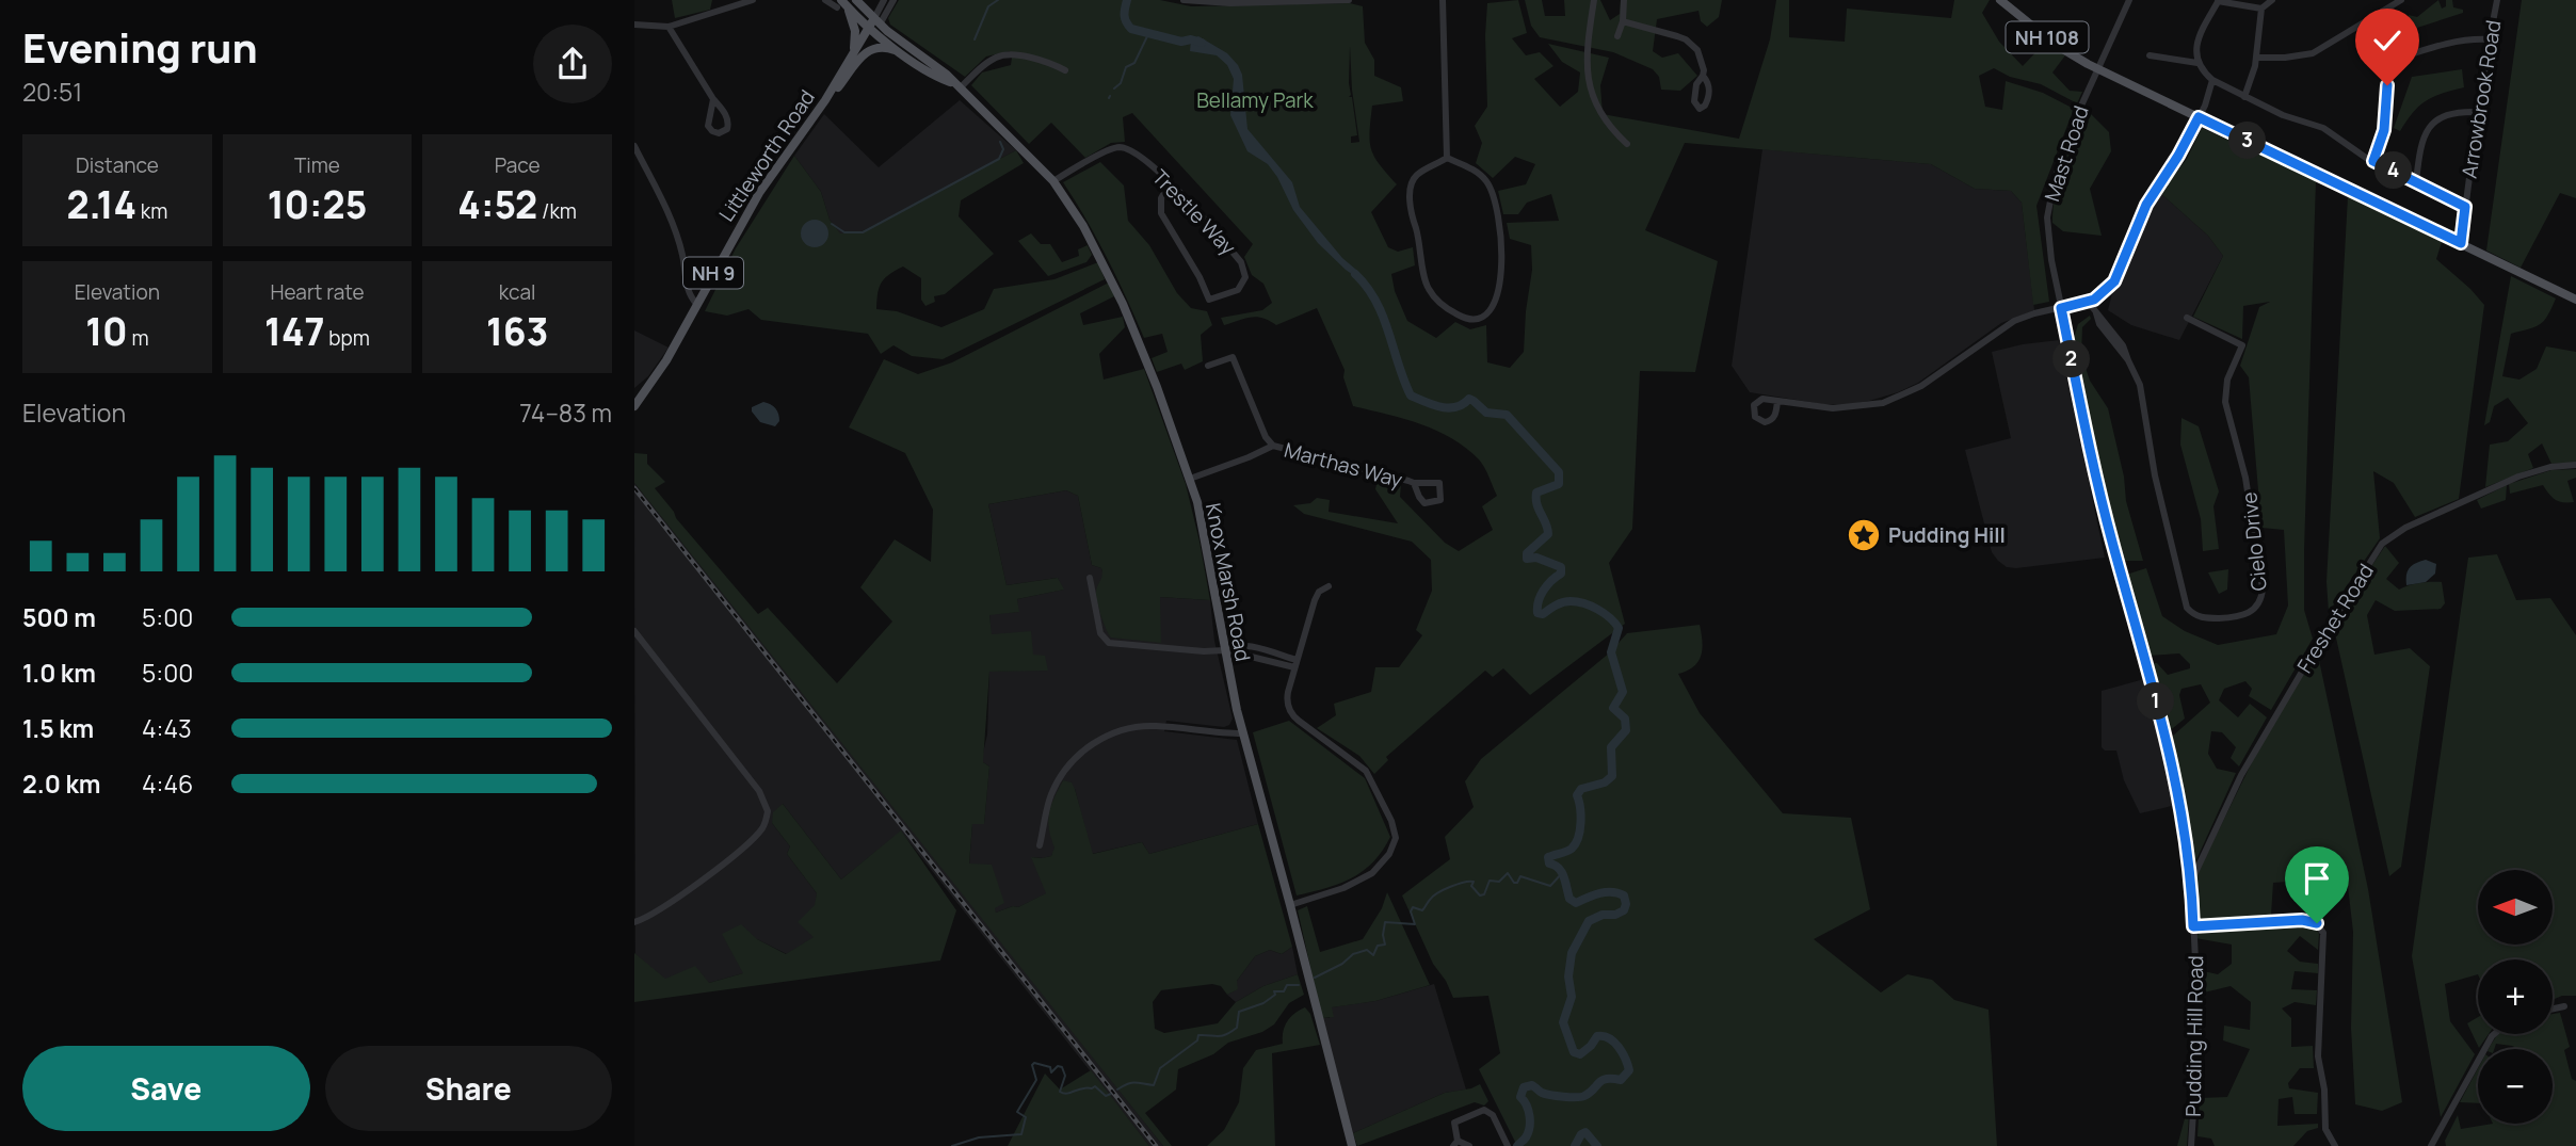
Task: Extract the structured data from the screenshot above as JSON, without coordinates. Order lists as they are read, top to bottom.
{
  "streets": {
    "main road": [
      "NH 108",
      "Littleworth Road",
      "NH 9",
      "Knox Marsh Road"
    ],
    "street": [
      "Arrowbrook Road",
      "Mast Road",
      "Trestle Way",
      "Marthas Way",
      "Cielo Drive",
      "Freshet Road",
      "Pudding Hill Road"
    ]
  },
  "crossings": [
    ["NH 108", "Arrowbrook Road"],
    ["NH 108", "Mast Road"],
    ["Mast Road", "Freshet Road"],
    ["Mast Road", "Pudding Hill Road"],
    ["Littleworth Road", "Knox Marsh Road"],
    ["Trestle Way", "Knox Marsh Road"],
    ["Freshet Road", "Pudding Hill Road"]
  ],
  "parks": ["Bellamy Park"],
  "places": {
    "place": ["Pudding Hill"]
  },
  "north": "left",
  "page": {
    "heading": ["Evening run", "20:51"],
    "pins": [
      "3",
      "4",
      "2",
      "1"
    ],
    "stats": [
      ["Distance", "2.14 km"],
      ["Time", "10:25"],
      ["Pace", "4:52 /km"],
      ["Elevation", "10 m"],
      ["Heart rate", "147 bpm"],
      ["kcal", "163"]
    ],
    "chart": ["Elevation", "74–83 m"],
    "list": [
      {
        "name": "500 m",
        "note": "5:00"
      },
      {
        "name": "1.0 km",
        "note": "5:00"
      },
      {
        "name": "1.5 km",
        "note": "4:43"
      },
      {
        "name": "2.0 km",
        "note": "4:46"
      }
    ],
    "map_buttons": ["+", "−"],
    "buttons": ["Save", "Share"]
  }
}
